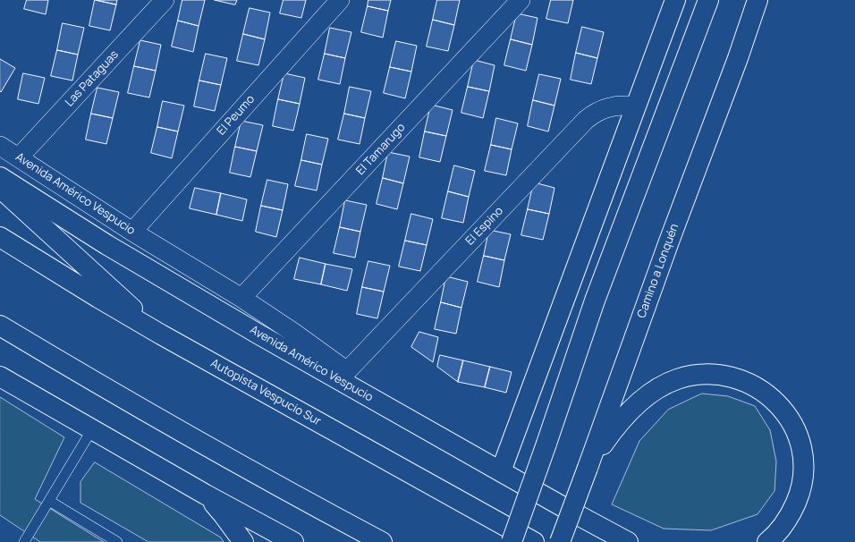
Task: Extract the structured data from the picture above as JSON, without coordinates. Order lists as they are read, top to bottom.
{
  "streets": {
    "main road": ["Avenida Américo Vespucio", "Camino a Lonquén", "Autopista Vespucio Sur"],
    "street": [
      "Las Pataguas",
      "El Peumo",
      "El Tamarugo",
      "El Espino"
    ]
  },
  "crossings": [
    ["Las Pataguas", "Avenida Américo Vespucio"],
    ["El Peumo", "Avenida Américo Vespucio"],
    ["El Tamarugo", "Avenida Américo Vespucio"],
    ["Avenida Américo Vespucio", "El Espino"]
  ]
}
